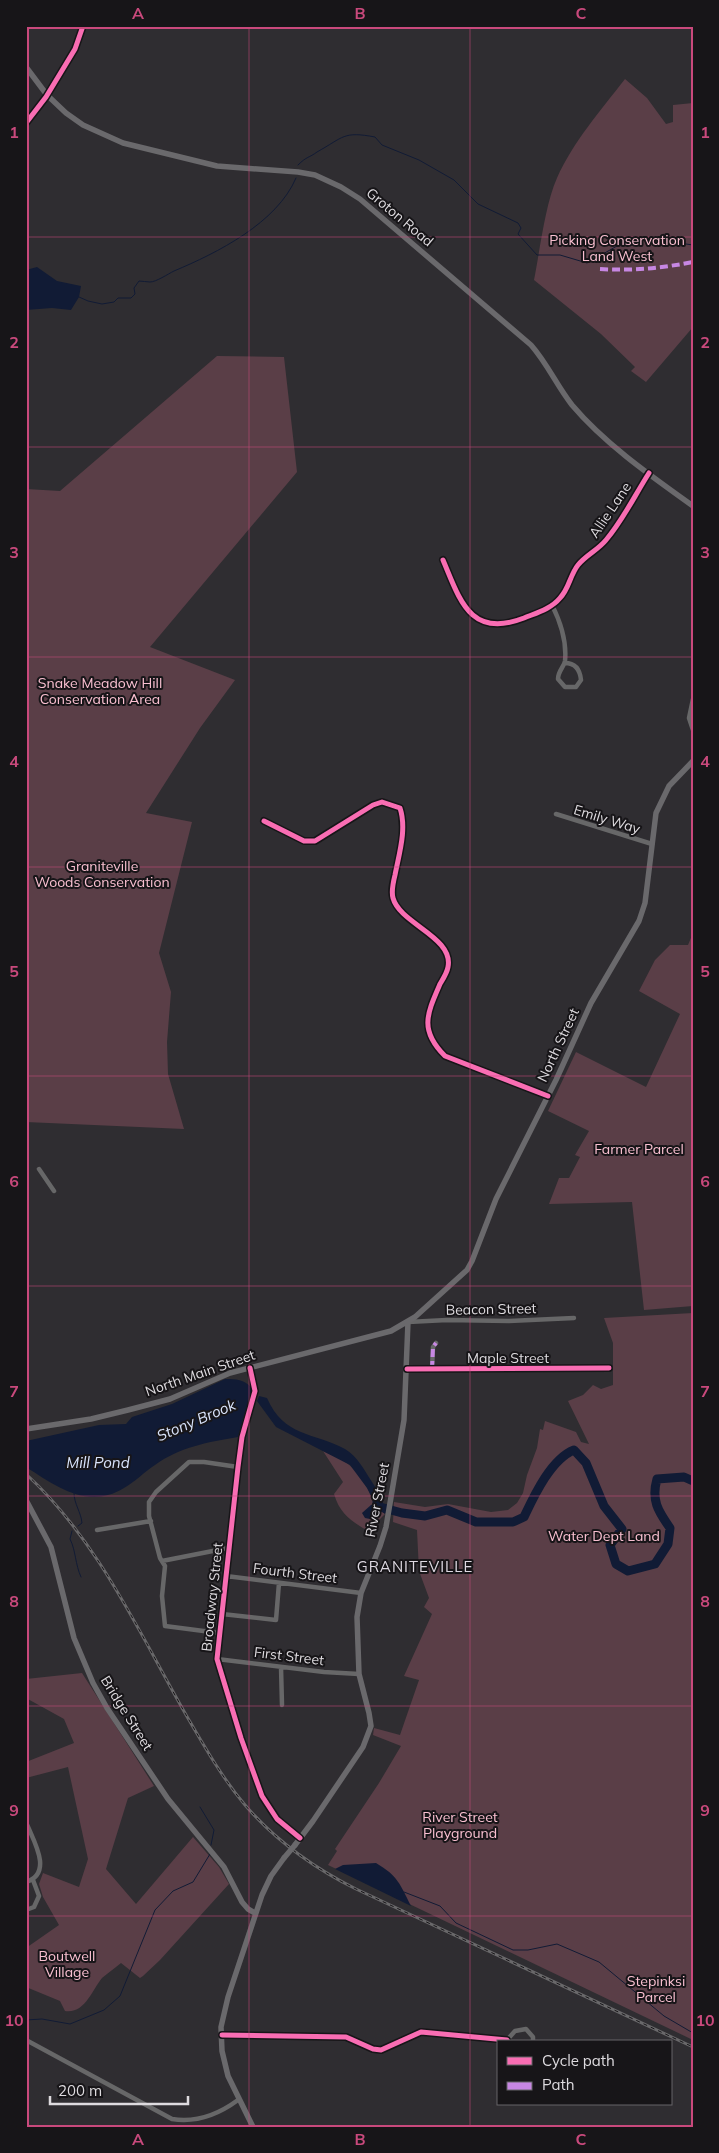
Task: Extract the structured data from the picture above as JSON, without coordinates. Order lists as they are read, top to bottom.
{
  "streets": {
    "main road": [
      "Groton Road",
      "North Street",
      "North Main Street",
      "River Street",
      "Bridge Street"
    ],
    "street": [
      "Allie Lane",
      "Emily Way",
      "Beacon Street",
      "Maple Street",
      "Fourth Street",
      "Broadway Street",
      "First Street"
    ]
  },
  "crossings": [
    ["Groton Road", "Allie Lane"],
    ["Emily Way", "North Street"],
    ["North Street", "Beacon Street"],
    ["North Street", "North Main Street"],
    ["North Street", "River Street"],
    ["Beacon Street", "North Main Street"],
    ["Beacon Street", "River Street"],
    ["Maple Street", "River Street"],
    ["North Main Street", "River Street"],
    ["North Main Street", "Broadway Street"],
    ["River Street", "Fourth Street"],
    ["River Street", "Broadway Street"],
    ["River Street", "First Street"],
    ["River Street", "Bridge Street"],
    ["Fourth Street", "Broadway Street"],
    ["Broadway Street", "First Street"]
  ],
  "districts": ["GRANITEVILLE"],
  "water": ["Stony Brook", "Mill Pond"],
  "parks": [
    "Picking Conservation Land West",
    "Snake Meadow Hill Conservation Area",
    "Graniteville Woods Conservation",
    "Farmer Parcel",
    "Water Dept Land",
    "River Street Playground",
    "Boutwell Village",
    "Stepinksi Parcel"
  ],
  "legend": ["Cycle path", "Path"],
  "scale_bar": "200 m",
  "grid": {
    "columns": ["A", "B", "C"],
    "rows": [
      "1",
      "2",
      "3",
      "4",
      "5",
      "6",
      "7",
      "8",
      "9",
      "10"
    ]
  }
}
